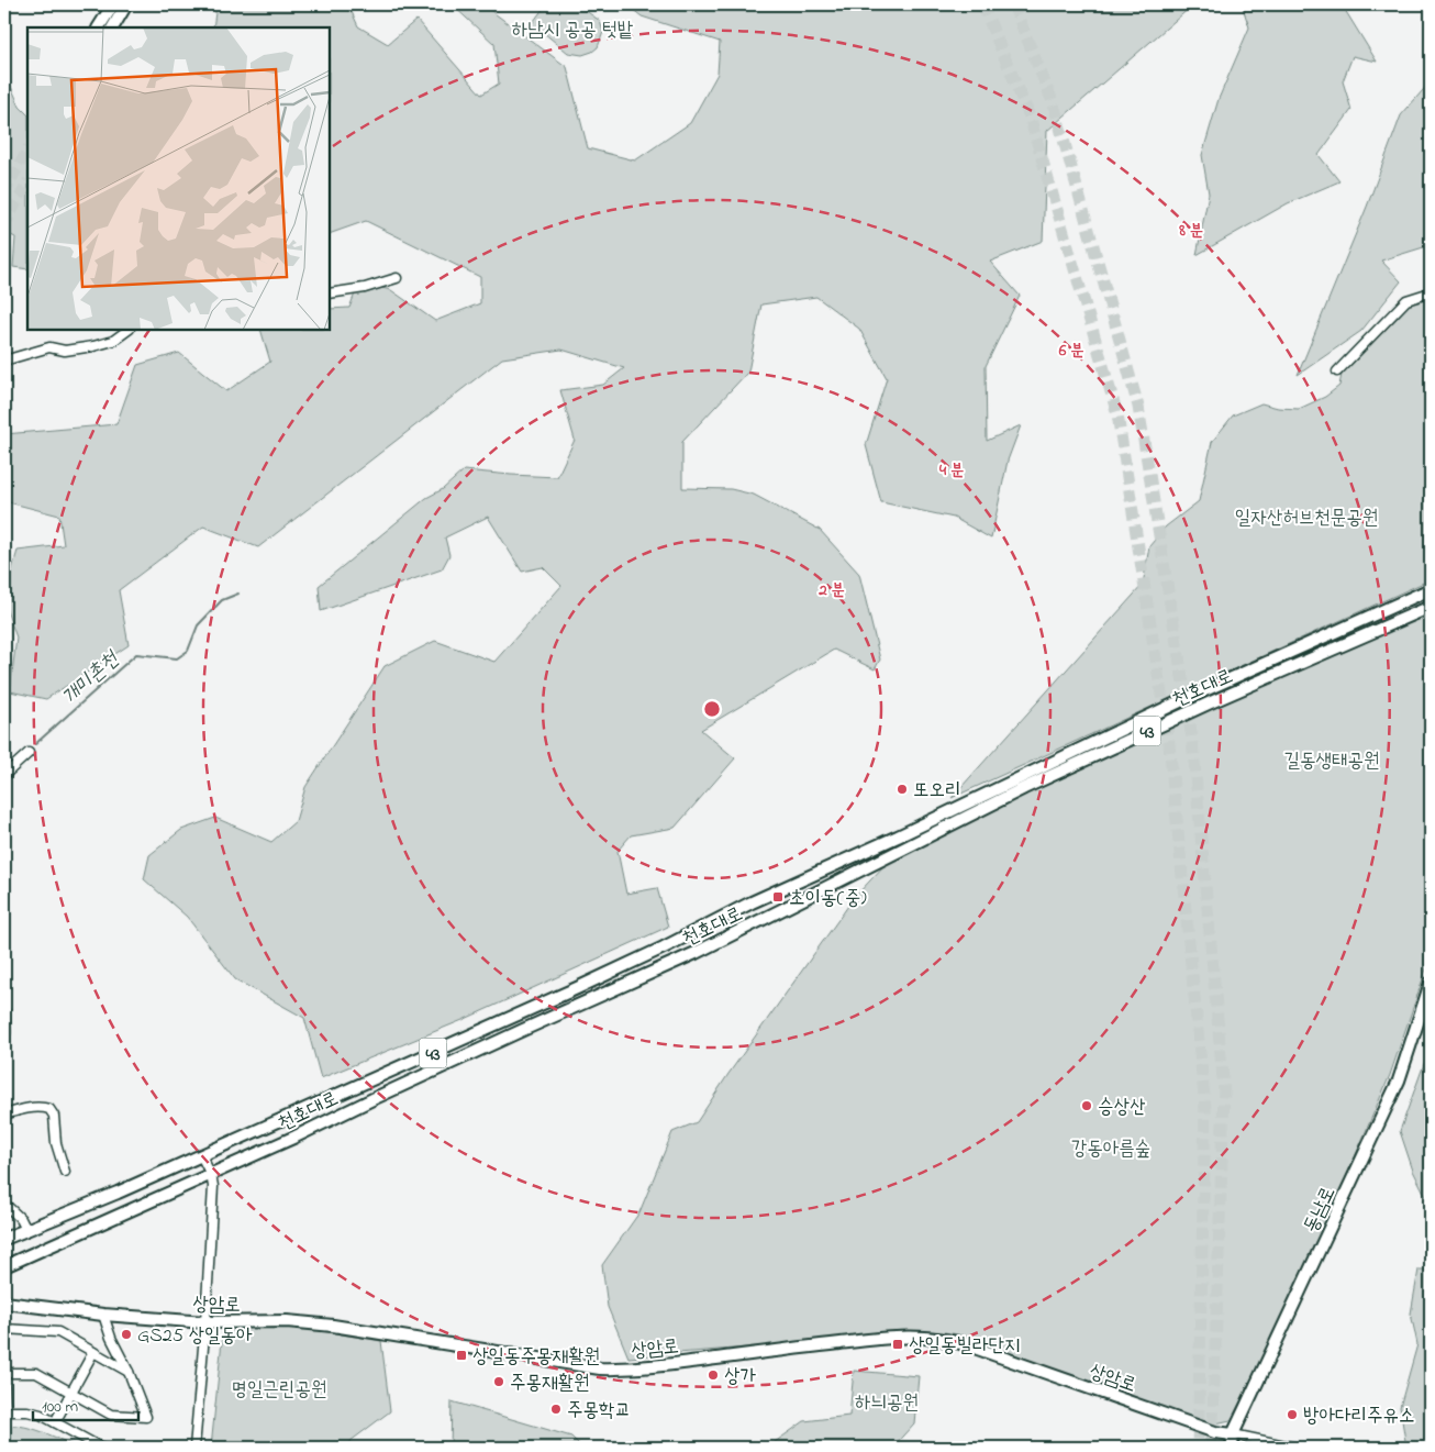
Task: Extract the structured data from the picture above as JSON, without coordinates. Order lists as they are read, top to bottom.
{
  "streets": {
    "main road": [
      "천호대로",
      "43",
      "동남로",
      "상암로"
    ]
  },
  "crossings": [
    ["동남로", "상암로"]
  ],
  "water": ["개미촌천"],
  "parks": [
    "하남시 공공 텃밭",
    "일자산허브천문공원",
    "길동생태공원",
    "강동아름숲",
    "명일근린공원",
    "하늬공원"
  ],
  "places": {
    "other": [
      "또오리",
      "승상산",
      "GS25 상일동아",
      "상가",
      "주몽재활원",
      "주몽학교",
      "방아다리주유소"
    ],
    "transit": ["초이동(중)", "상일동빌라단지", "상일동주몽재활원"]
  },
  "scale_bar": "100 m",
  "rings": [
    "8 분",
    "6 분",
    "4 분",
    "2 분"
  ]
}
